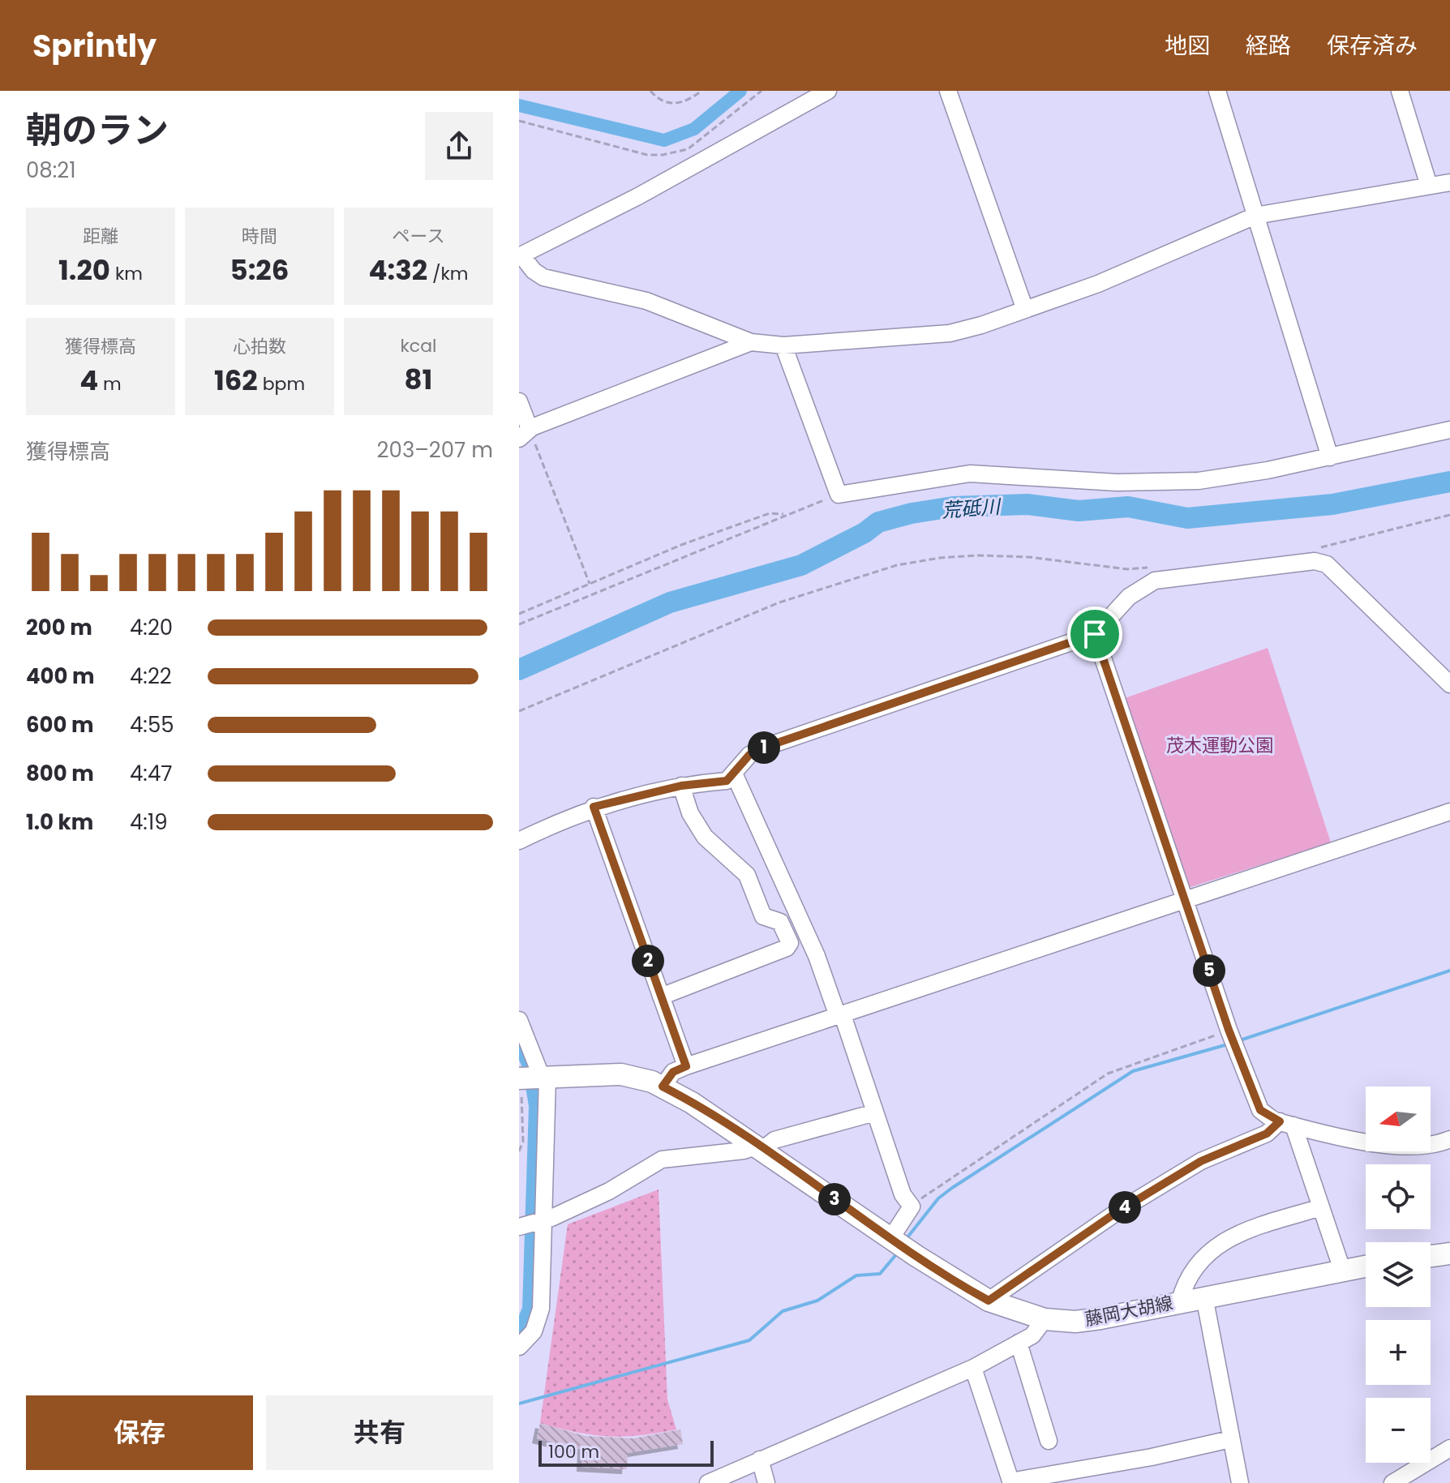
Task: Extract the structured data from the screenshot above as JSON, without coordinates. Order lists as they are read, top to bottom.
{
  "streets": {
    "main road": ["藤岡大胡線"]
  },
  "water": ["荒砥川"],
  "parks": ["茂木運動公園"],
  "scale_bar": "100 m",
  "north": "left",
  "page": {
    "header": "Sprintly",
    "nav": ["地図", "経路", "保存済み"],
    "heading": ["朝のラン", "08:21"],
    "stats": [
      ["距離", "1.20 km"],
      ["時間", "5:26"],
      ["ペース", "4:32 /km"],
      ["獲得標高", "4 m"],
      ["心拍数", "162 bpm"],
      ["kcal", "81"]
    ],
    "chart": ["獲得標高", "203–207 m"],
    "list": [
      {
        "name": "200 m",
        "note": "4:20"
      },
      {
        "name": "400 m",
        "note": "4:22"
      },
      {
        "name": "600 m",
        "note": "4:55"
      },
      {
        "name": "800 m",
        "note": "4:47"
      },
      {
        "name": "1.0 km",
        "note": "4:19"
      }
    ],
    "pins": [
      "1",
      "2",
      "5",
      "3",
      "4"
    ],
    "map_buttons": ["+", "−"],
    "buttons": ["保存", "共有"],
    "scale": "100 m"
  }
}
